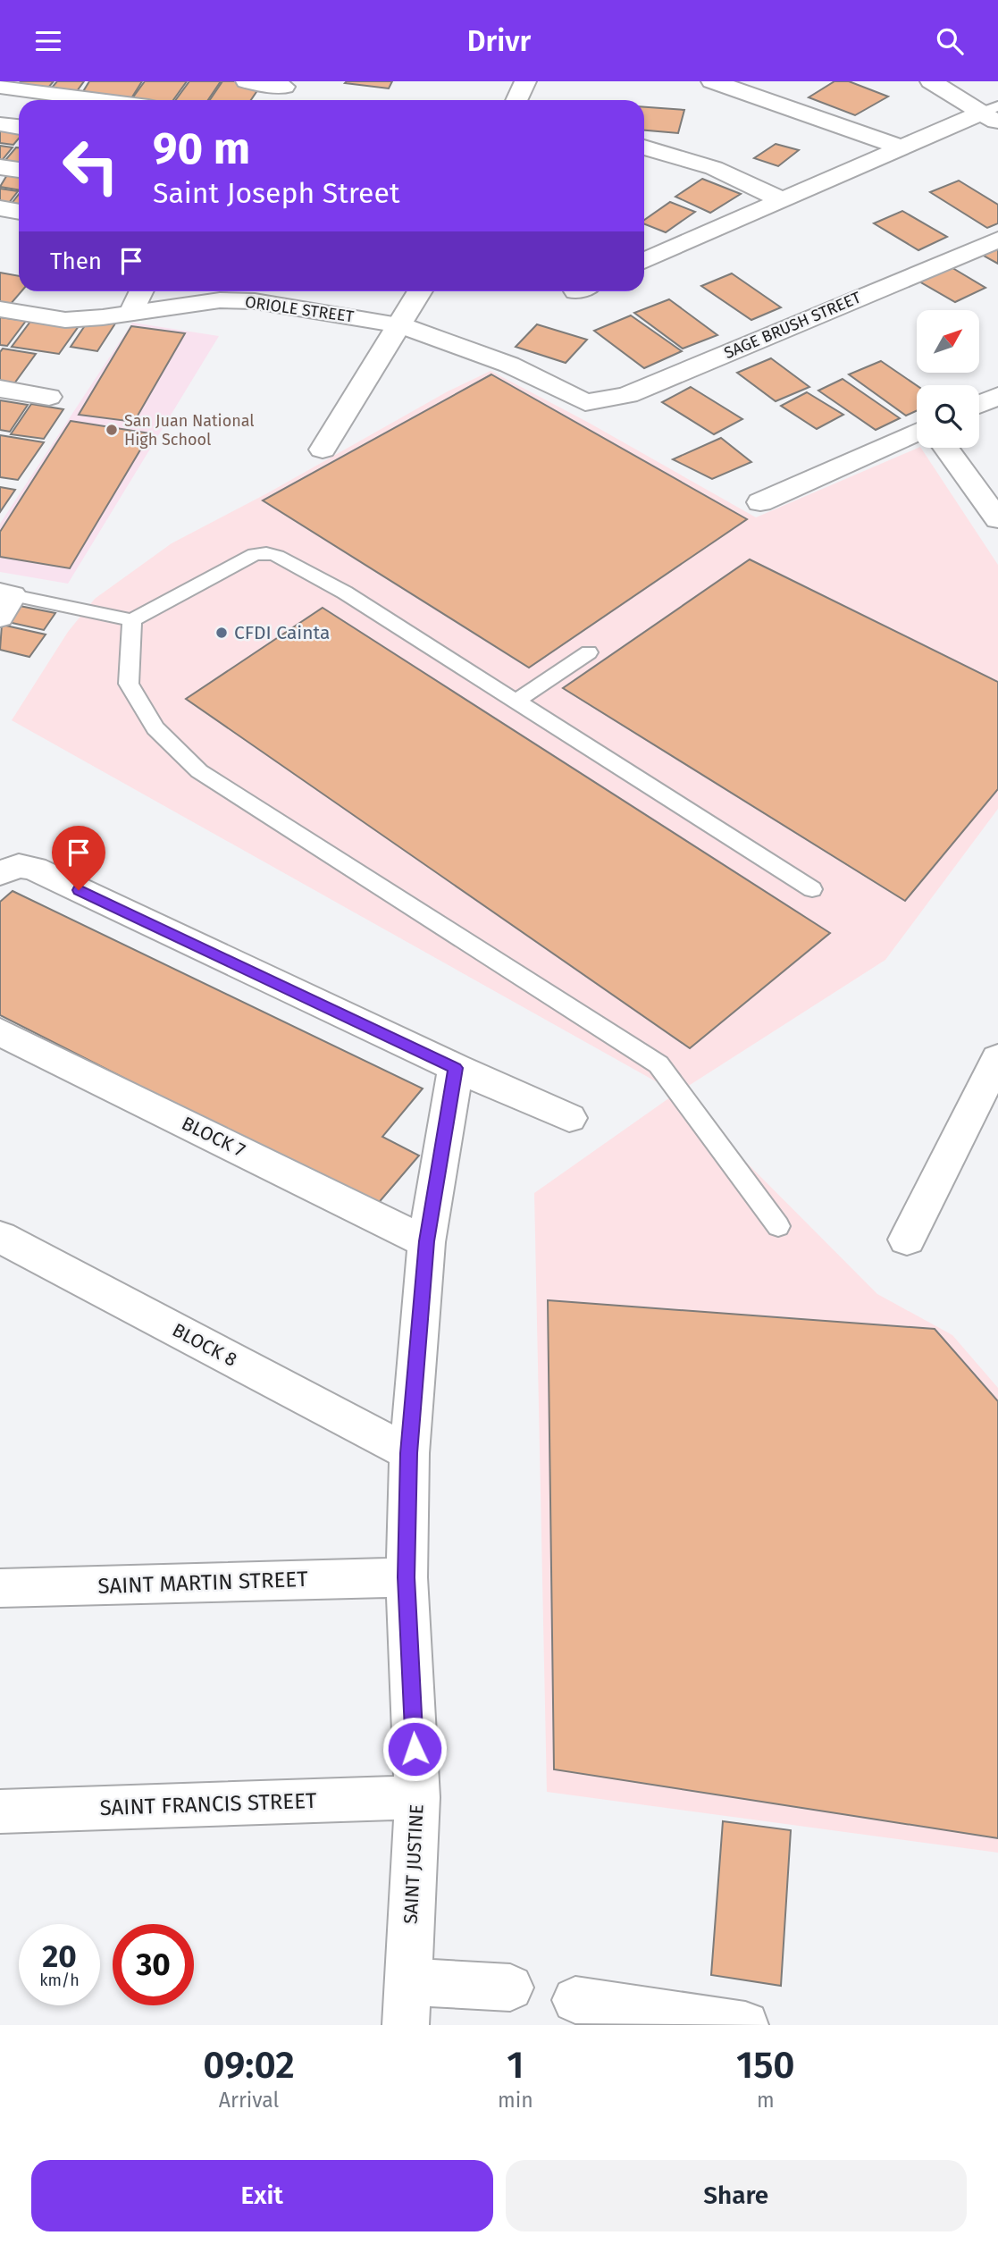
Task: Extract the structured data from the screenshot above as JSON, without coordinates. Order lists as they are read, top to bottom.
{
  "streets": {
    "street": [
      "ORIOLE STREET",
      "SAGE BRUSH STREET",
      "BLOCK 7",
      "BLOCK 8",
      "SAINT MARTIN STREET",
      "SAINT FRANCIS STREET",
      "SAINT JUSTINE"
    ]
  },
  "crossings": [
    ["ORIOLE STREET", "SAGE BRUSH STREET"],
    ["BLOCK 7", "SAINT JUSTINE"],
    ["BLOCK 8", "SAINT JUSTINE"],
    ["SAINT MARTIN STREET", "SAINT JUSTINE"],
    ["SAINT FRANCIS STREET", "SAINT JUSTINE"]
  ],
  "places": ["San Juan National High School", "CFDI Cainta"],
  "north": "top right",
  "page": {
    "header": "Drivr",
    "turn": ["90 m", "Saint Joseph Street"],
    "then": "Then",
    "speed": "20 km/h",
    "limit": "30",
    "eta": [
      "09:02",
      "Arrival",
      "1",
      "min",
      "150",
      "m"
    ],
    "buttons": ["Exit", "Share"]
  }
}
